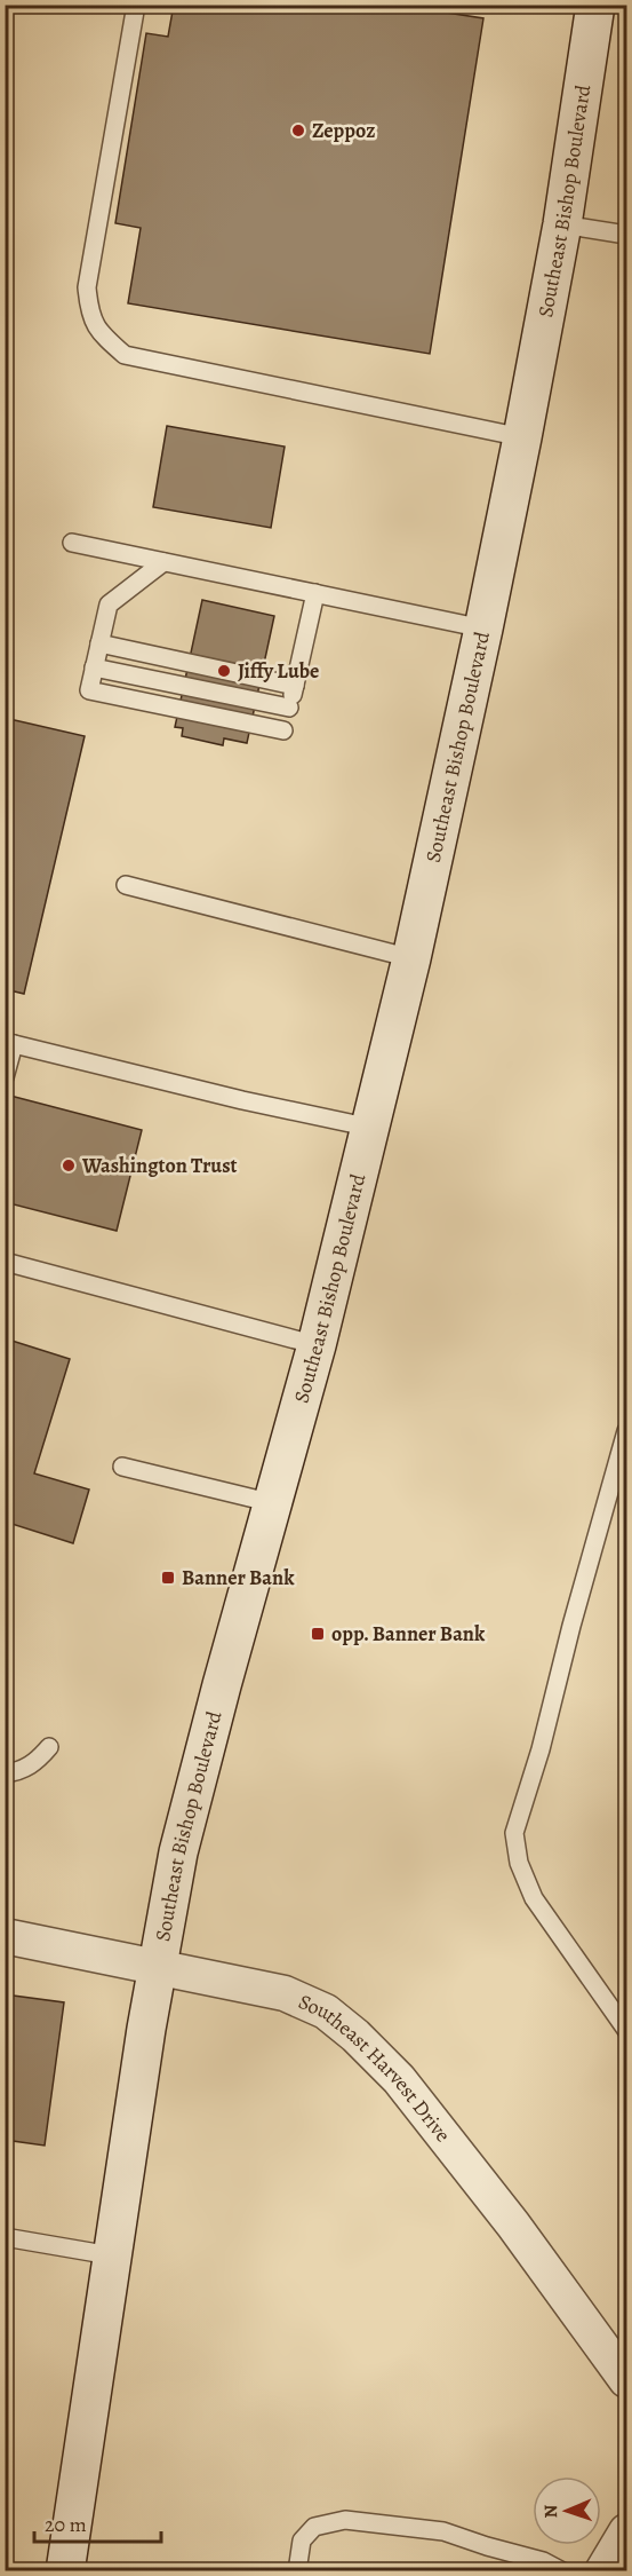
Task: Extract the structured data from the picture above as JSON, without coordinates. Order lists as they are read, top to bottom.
{
  "streets": {
    "street": ["Southeast Bishop Boulevard", "Southeast Harvest Drive"]
  },
  "crossings": [
    ["Southeast Bishop Boulevard", "Southeast Harvest Drive"]
  ],
  "places": {
    "other": ["Zeppoz", "Jiffy Lube", "Washington Trust"],
    "transit": ["Banner Bank", "opp. Banner Bank"]
  },
  "scale_bar": "20 m",
  "north": "left"
}
